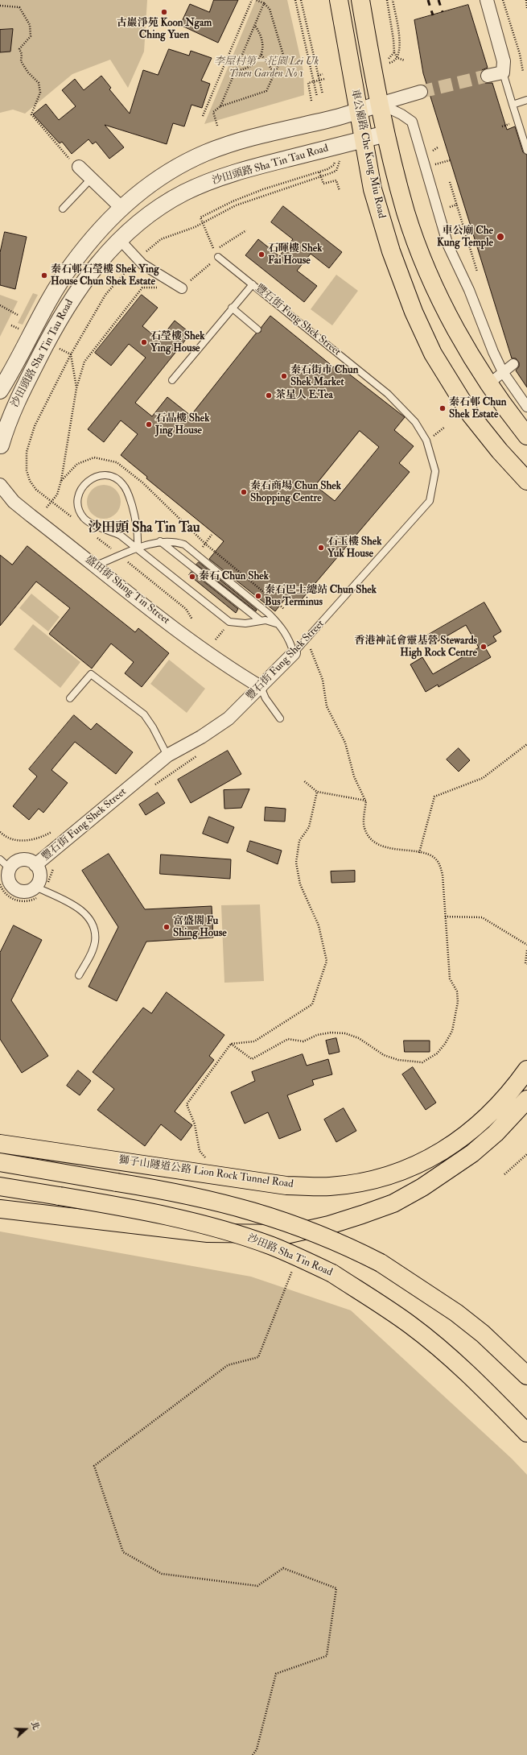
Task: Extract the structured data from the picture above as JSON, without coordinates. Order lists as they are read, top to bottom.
{
  "streets": {
    "main road": ["車公廟路 Che Kung Miu Road", "獅子山隧道公路 Lion Rock Tunnel Road", "沙田路 Sha Tin Road"],
    "street": ["沙田頭路 Sha Tin Tau Road", "豐石街 Fung Shek Street", "盛田街 Shing Tin Street"]
  },
  "crossings": [
    ["車公廟路 Che Kung Miu Road", "沙田頭路 Sha Tin Tau Road"],
    ["豐石街 Fung Shek Street", "盛田街 Shing Tin Street"]
  ],
  "districts": ["沙田頭 Sha Tin Tau"],
  "parks": ["李屋村第一花園 Lei Uk Tsuen Garden No 1"],
  "places": [
    "古巖淨苑 Koon Ngam Ching Yuen",
    "車公廟 Che Kung Temple",
    "石暉樓 Shek Fai House",
    "秦石邨石瑩樓 Shek Ying House Chun Shek Estate",
    "石瑩樓 Shek Ying House",
    "秦石街市 Chun Shek Market",
    "茶星人 E.Tea",
    "秦石邨 Chun Shek Estate",
    "石晶樓 Shek Jing House",
    "秦石商場 Chun Shek Shopping Centre",
    "石玉樓 Shek Yuk House",
    "秦石 Chun Shek",
    "秦石巴士總站 Chun Shek Bus Terminus",
    "香港神託會靈基營 Stewards High Rock Centre",
    "富盛閣 Fu Shing House"
  ],
  "north": "right"
}
